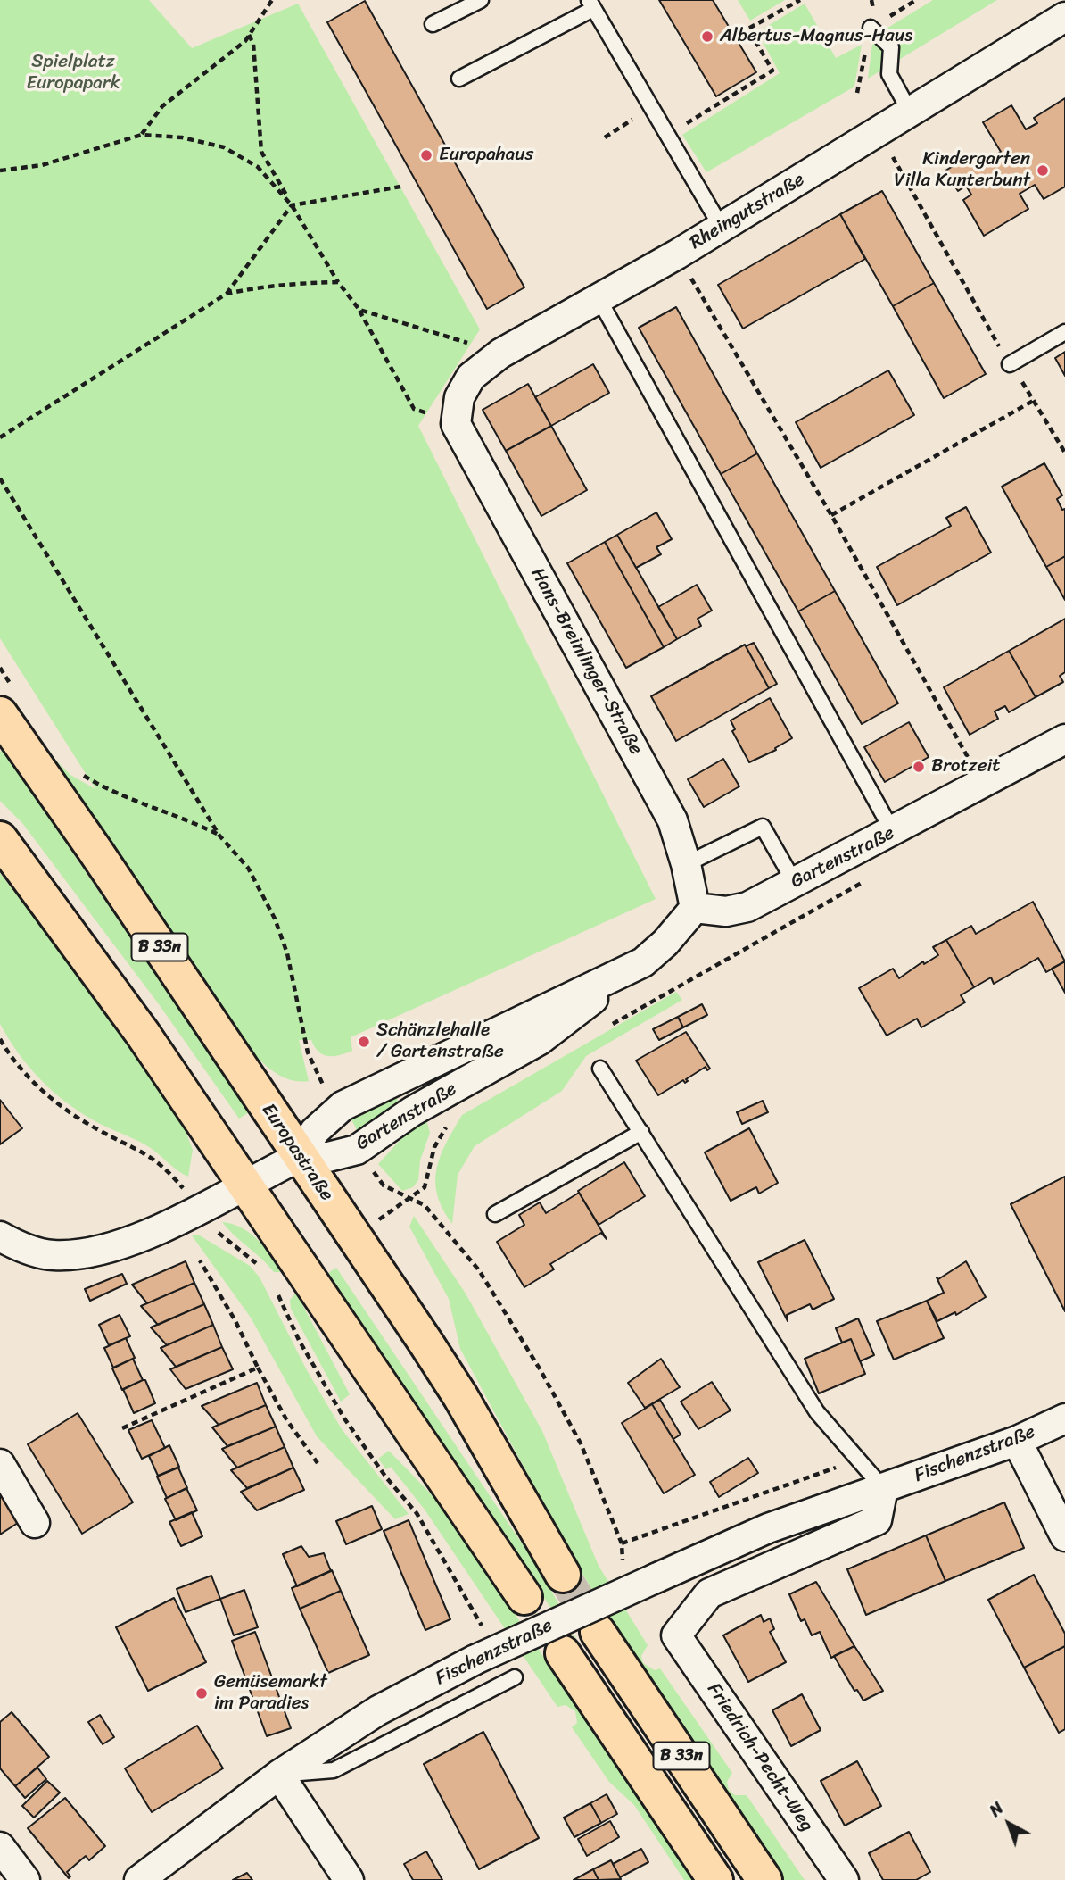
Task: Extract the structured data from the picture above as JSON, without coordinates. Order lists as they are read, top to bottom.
{
  "streets": {
    "main road": ["B 33n", "Europastraße"],
    "street": [
      "Rheingutstraße",
      "Hans-Breinlinger-Straße",
      "Gartenstraße",
      "Fischenzstraße",
      "Friedrich-Pecht-Weg"
    ]
  },
  "crossings": [
    ["Rheingutstraße", "Hans-Breinlinger-Straße"],
    ["Hans-Breinlinger-Straße", "Gartenstraße"],
    ["Gartenstraße", "Europastraße"],
    ["Fischenzstraße", "Friedrich-Pecht-Weg"]
  ],
  "parks": ["Spielplatz Europapark"],
  "places": [
    "Albertus-Magnus-Haus",
    "Europahaus",
    "Kindergarten Villa Kunterbunt",
    "Brotzeit",
    "Schänzlehalle / Gartenstraße",
    "Gemüsemarkt im Paradies"
  ],
  "north": "top left"
}
